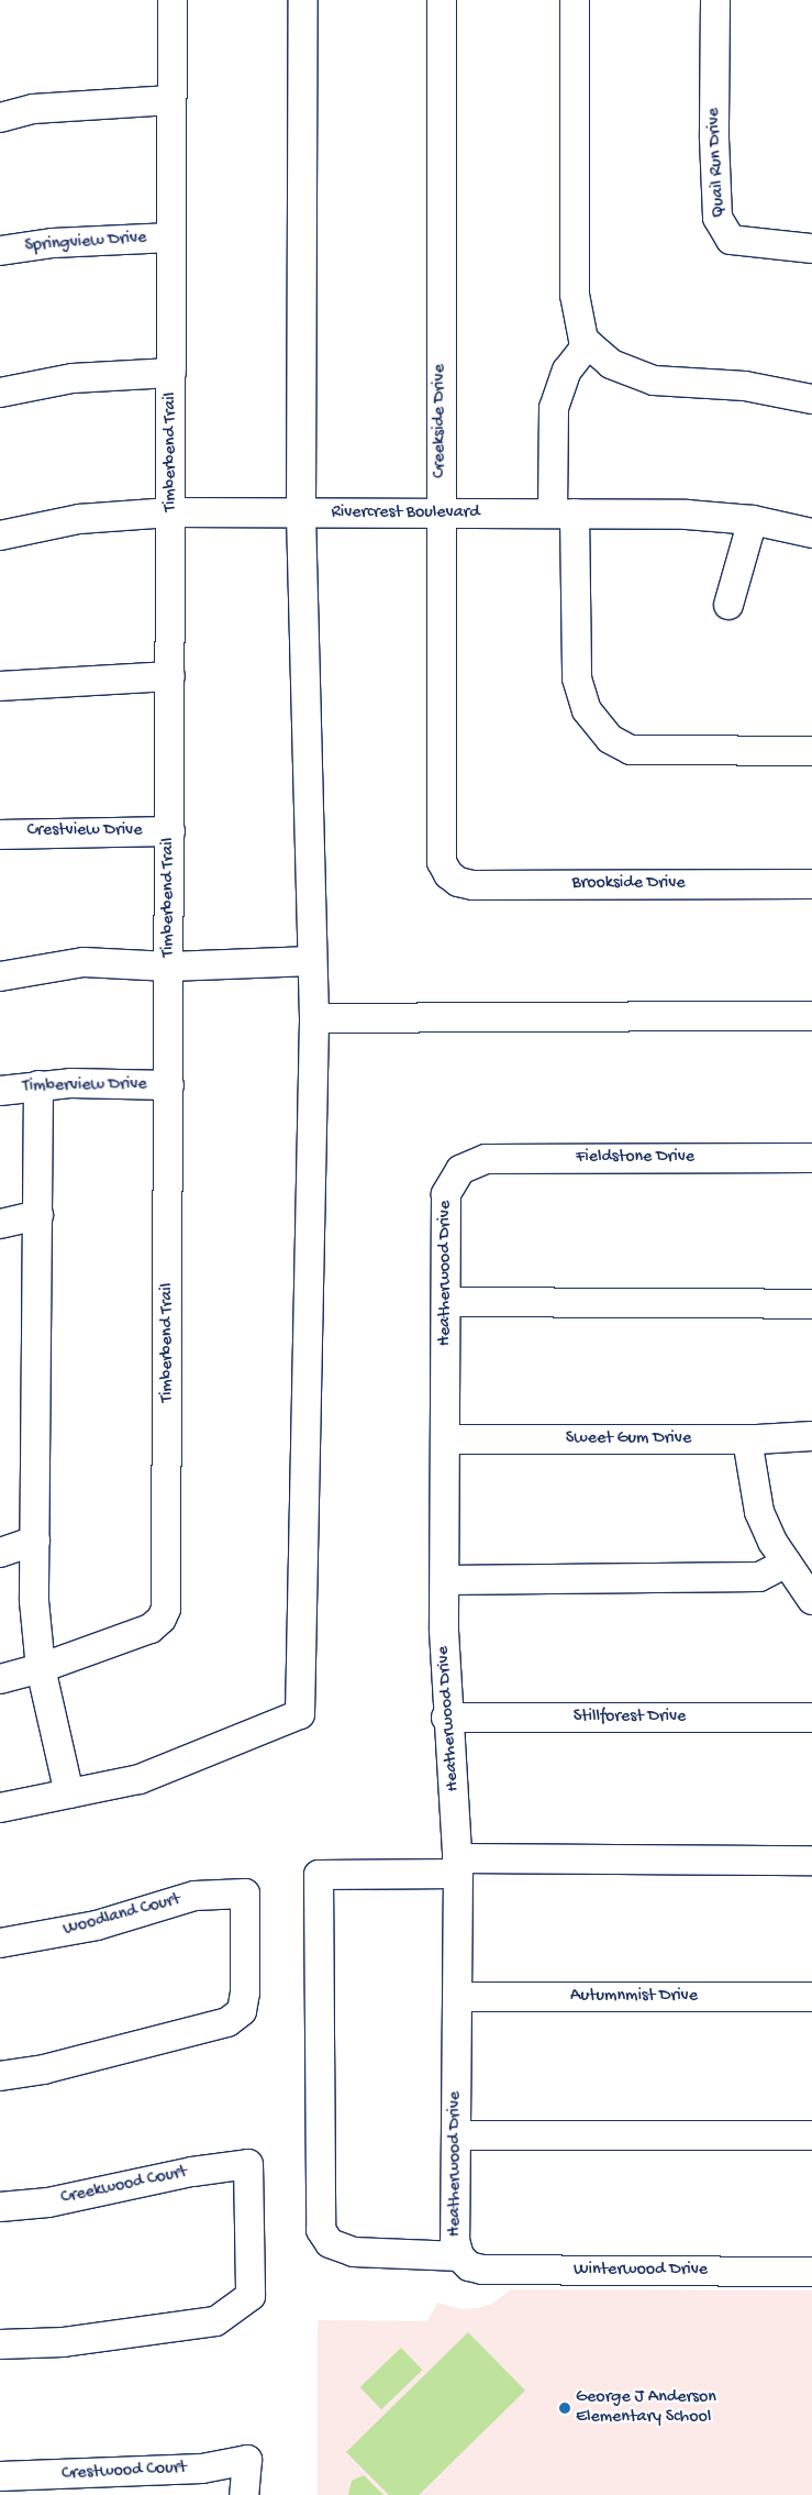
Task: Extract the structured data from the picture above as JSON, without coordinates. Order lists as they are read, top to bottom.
{
  "streets": {
    "street": [
      "Quail Run Drive",
      "Springview Drive",
      "Creekside Drive",
      "Timberbend Trail",
      "Rivercrest Boulevard",
      "Crestview Drive",
      "Brookside Drive",
      "Timberview Drive",
      "Fieldstone Drive",
      "Heatherwood Drive",
      "Sweet Gum Drive",
      "Stillforest Drive",
      "Woodland Court",
      "Autumnmist Drive",
      "Creekwood Court",
      "Winterwood Drive",
      "Crestwood Court"
    ]
  },
  "crossings": [
    ["Springview Drive", "Timberbend Trail"],
    ["Creekside Drive", "Rivercrest Boulevard"],
    ["Creekside Drive", "Brookside Drive"],
    ["Timberbend Trail", "Rivercrest Boulevard"],
    ["Timberbend Trail", "Crestview Drive"],
    ["Timberbend Trail", "Timberview Drive"],
    ["Fieldstone Drive", "Heatherwood Drive"],
    ["Heatherwood Drive", "Sweet Gum Drive"],
    ["Heatherwood Drive", "Stillforest Drive"],
    ["Heatherwood Drive", "Autumnmist Drive"],
    ["Heatherwood Drive", "Winterwood Drive"]
  ],
  "places": ["George J Anderson Elementary School"]
}
